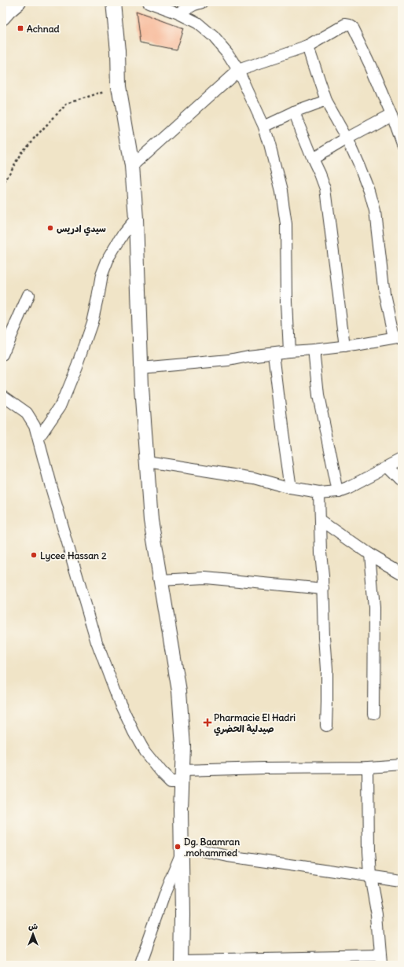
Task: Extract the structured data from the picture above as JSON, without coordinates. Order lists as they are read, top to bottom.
{
  "places": {
    "transit": ["Achnad"],
    "other": ["سيدي ادريس", "Lycee Hassan 2", "Dg. Baamran .mohammed"],
    "health": ["Pharmacie El Hadri صيدلية الحضري"]
  },
  "north": "top"
}
